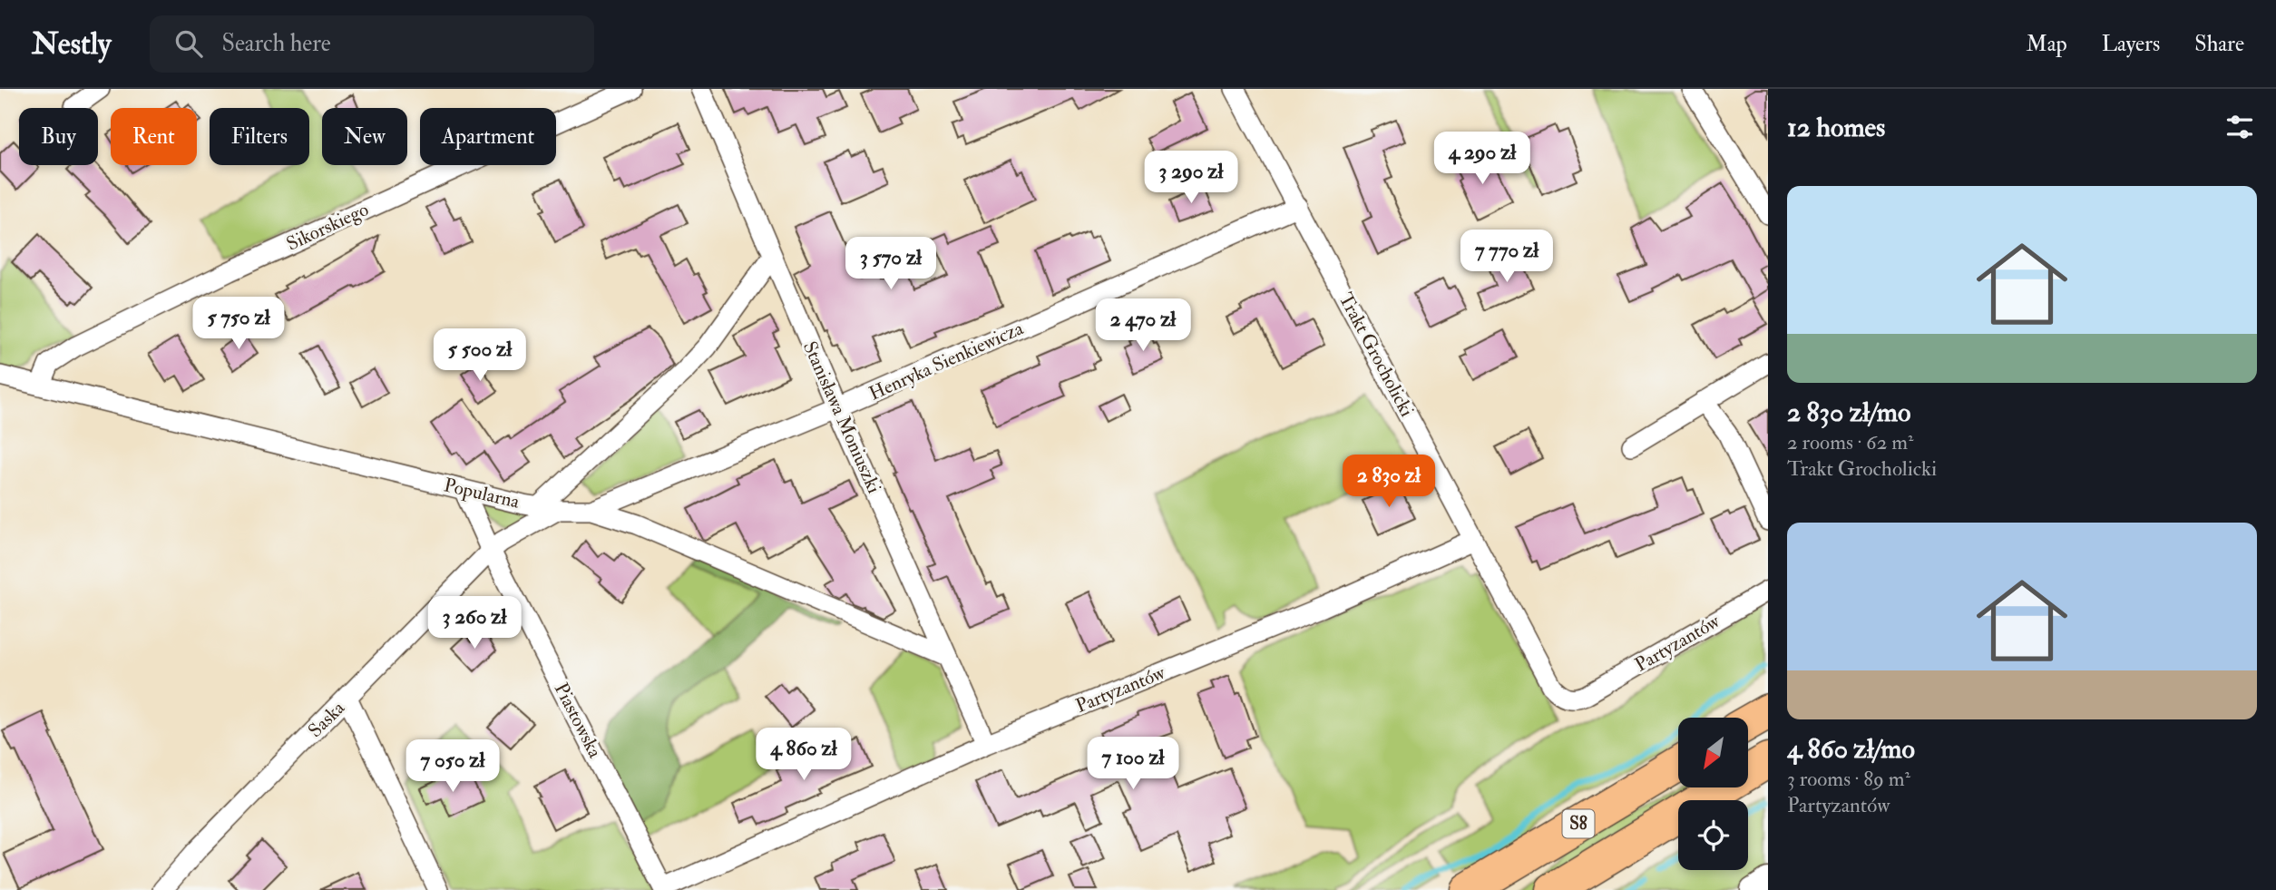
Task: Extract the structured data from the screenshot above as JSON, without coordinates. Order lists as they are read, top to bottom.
{
  "streets": {
    "highway": ["S8"],
    "street": [
      "Sikorskiego",
      "Trakt Grocholicki",
      "Henryka Sienkiewicza",
      "Stanisława Moniuszki",
      "Popularna",
      "Partyzantów",
      "Saska",
      "Piastowska"
    ]
  },
  "crossings": [
    ["Sikorskiego", "Popularna"],
    ["Trakt Grocholicki", "Henryka Sienkiewicza"],
    ["Trakt Grocholicki", "Partyzantów"],
    ["Henryka Sienkiewicza", "Stanisława Moniuszki"],
    ["Henryka Sienkiewicza", "Popularna"],
    ["Stanisława Moniuszki", "Popularna"],
    ["Stanisława Moniuszki", "Partyzantów"],
    ["Popularna", "Saska"],
    ["Popularna", "Piastowska"],
    ["Partyzantów", "Piastowska"],
    ["Saska", "Piastowska"]
  ],
  "north": "bottom left",
  "page": {
    "header": "Nestly",
    "search": "Search here",
    "nav": ["Map", "Layers", "Share"],
    "heading": "12 homes",
    "chip": [
      "Buy",
      "Rent",
      "Filters",
      "New",
      "Apartment"
    ],
    "price": [
      "4 290 zł",
      "3 290 zł",
      "7 770 zł",
      "3 570 zł",
      "5 750 zł",
      "2 470 zł",
      "5 500 zł",
      "2 830 zł",
      "3 260 zł",
      "4 860 zł",
      "7 100 zł",
      "7 050 zł"
    ],
    "list": [
      {
        "name": "2 830 zł/mo",
        "note": "2 rooms · 62 m² · Trakt Grocholicki"
      },
      {
        "name": "4 860 zł/mo",
        "note": "3 rooms · 89 m² · Partyzantów"
      }
    ]
  }
}
